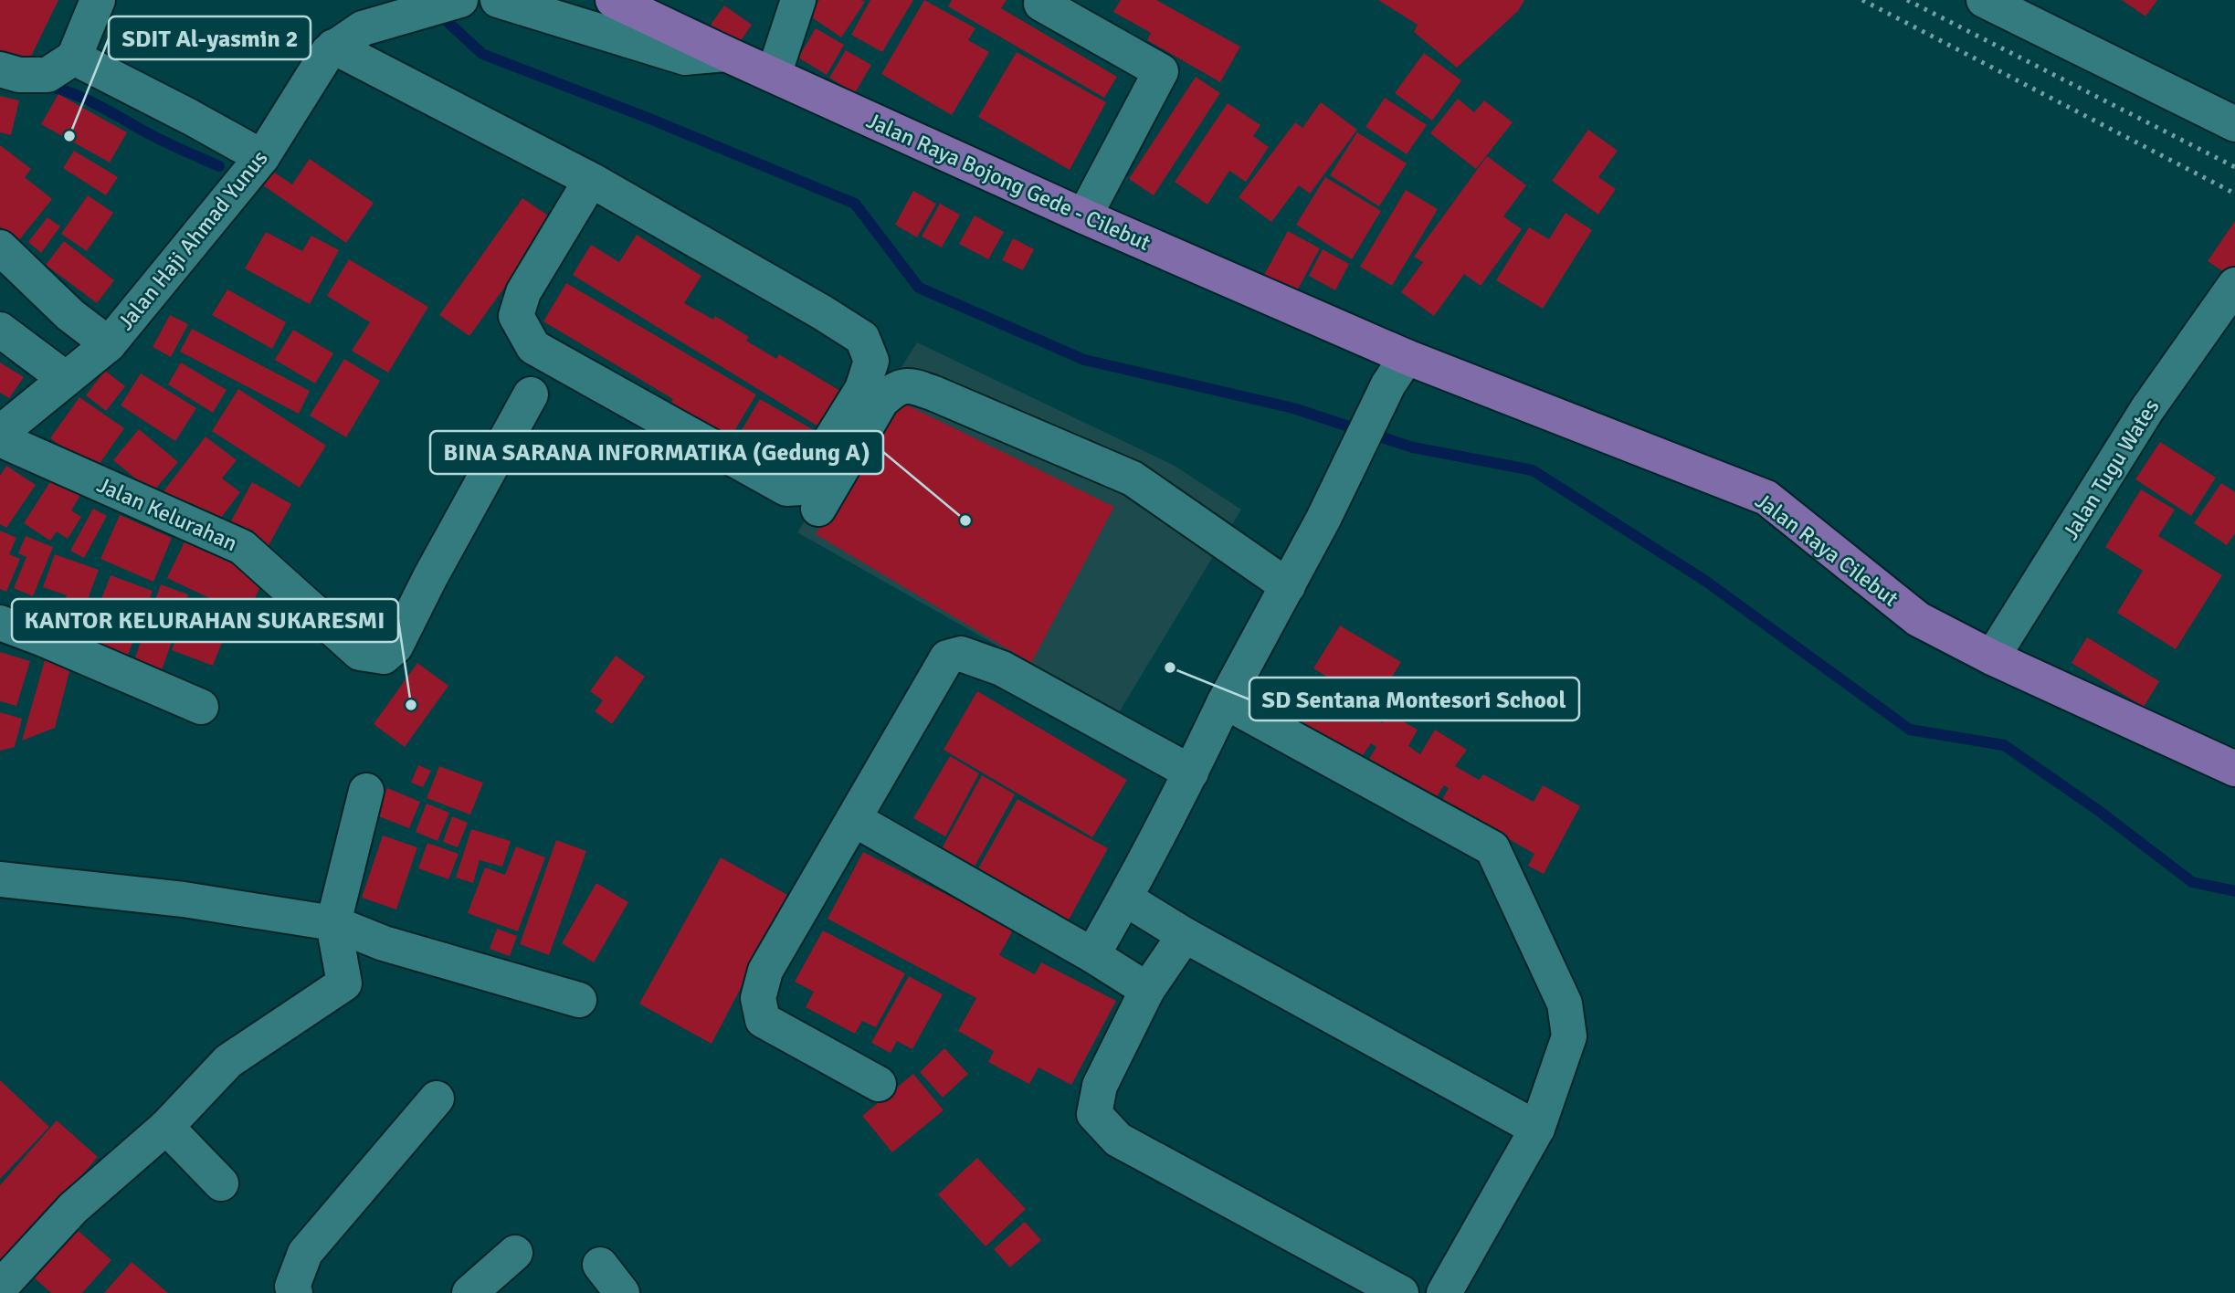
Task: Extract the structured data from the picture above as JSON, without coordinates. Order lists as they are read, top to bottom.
{
  "streets": {
    "main road": ["Jalan Raya Bojong Gede - Cilebut", "Jalan Raya Cilebut"],
    "street": ["Jalan Haji Ahmad Yunus", "Jalan Tugu Wates", "Jalan Kelurahan"]
  },
  "crossings": [
    ["Jalan Raya Bojong Gede - Cilebut", "Jalan Raya Cilebut"],
    ["Jalan Tugu Wates", "Jalan Raya Cilebut"]
  ],
  "places": [
    "SDIT Al-yasmin 2",
    "BINA SARANA INFORMATIKA (Gedung A)",
    "SD Sentana Montesori School",
    "KANTOR KELURAHAN SUKARESMI"
  ]
}
